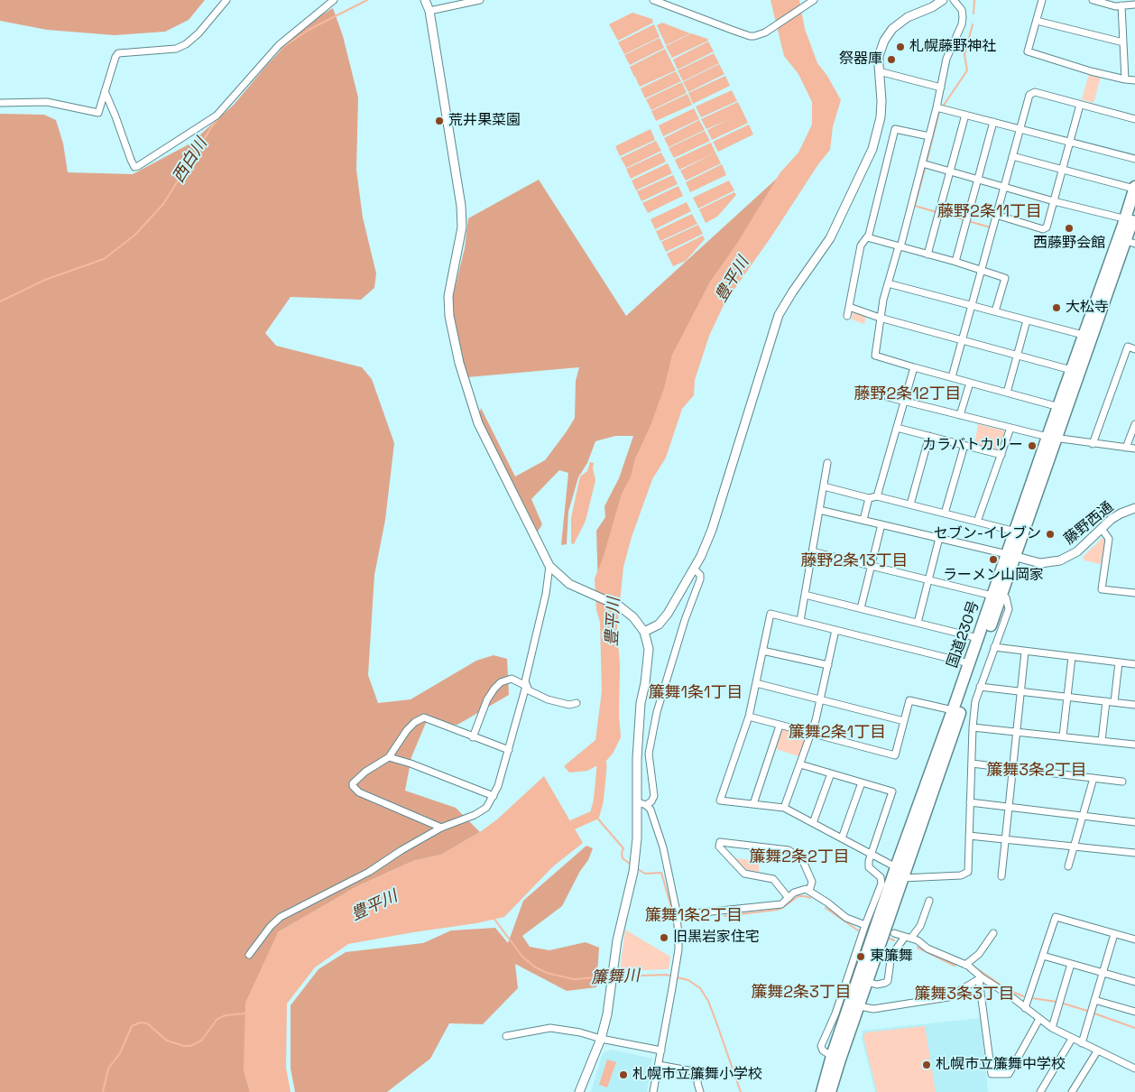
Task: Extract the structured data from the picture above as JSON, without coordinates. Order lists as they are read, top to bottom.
{
  "streets": {
    "highway": ["国道230号"],
    "street": ["藤野西通"]
  },
  "crossings": [
    ["藤野西通", "国道230号"]
  ],
  "districts": [
    "藤野2条11丁目",
    "藤野2条12丁目",
    "藤野2条13丁目",
    "簾舞1条1丁目",
    "簾舞2条1丁目",
    "簾舞3条2丁目",
    "簾舞2条2丁目",
    "簾舞1条2丁目",
    "簾舞2条3丁目",
    "簾舞3条3丁目"
  ],
  "water": ["西白川", "豊平川", "簾舞川"],
  "places": [
    "札幌藤野神社",
    "祭器庫",
    "荒井果菜園",
    "西藤野会館",
    "大松寺",
    "カラバトカリー",
    "セブン-イレブン",
    "ラーメン山岡家",
    "旧黒岩家住宅",
    "東簾舞",
    "札幌市立簾舞中学校",
    "札幌市立簾舞小学校"
  ]
}
